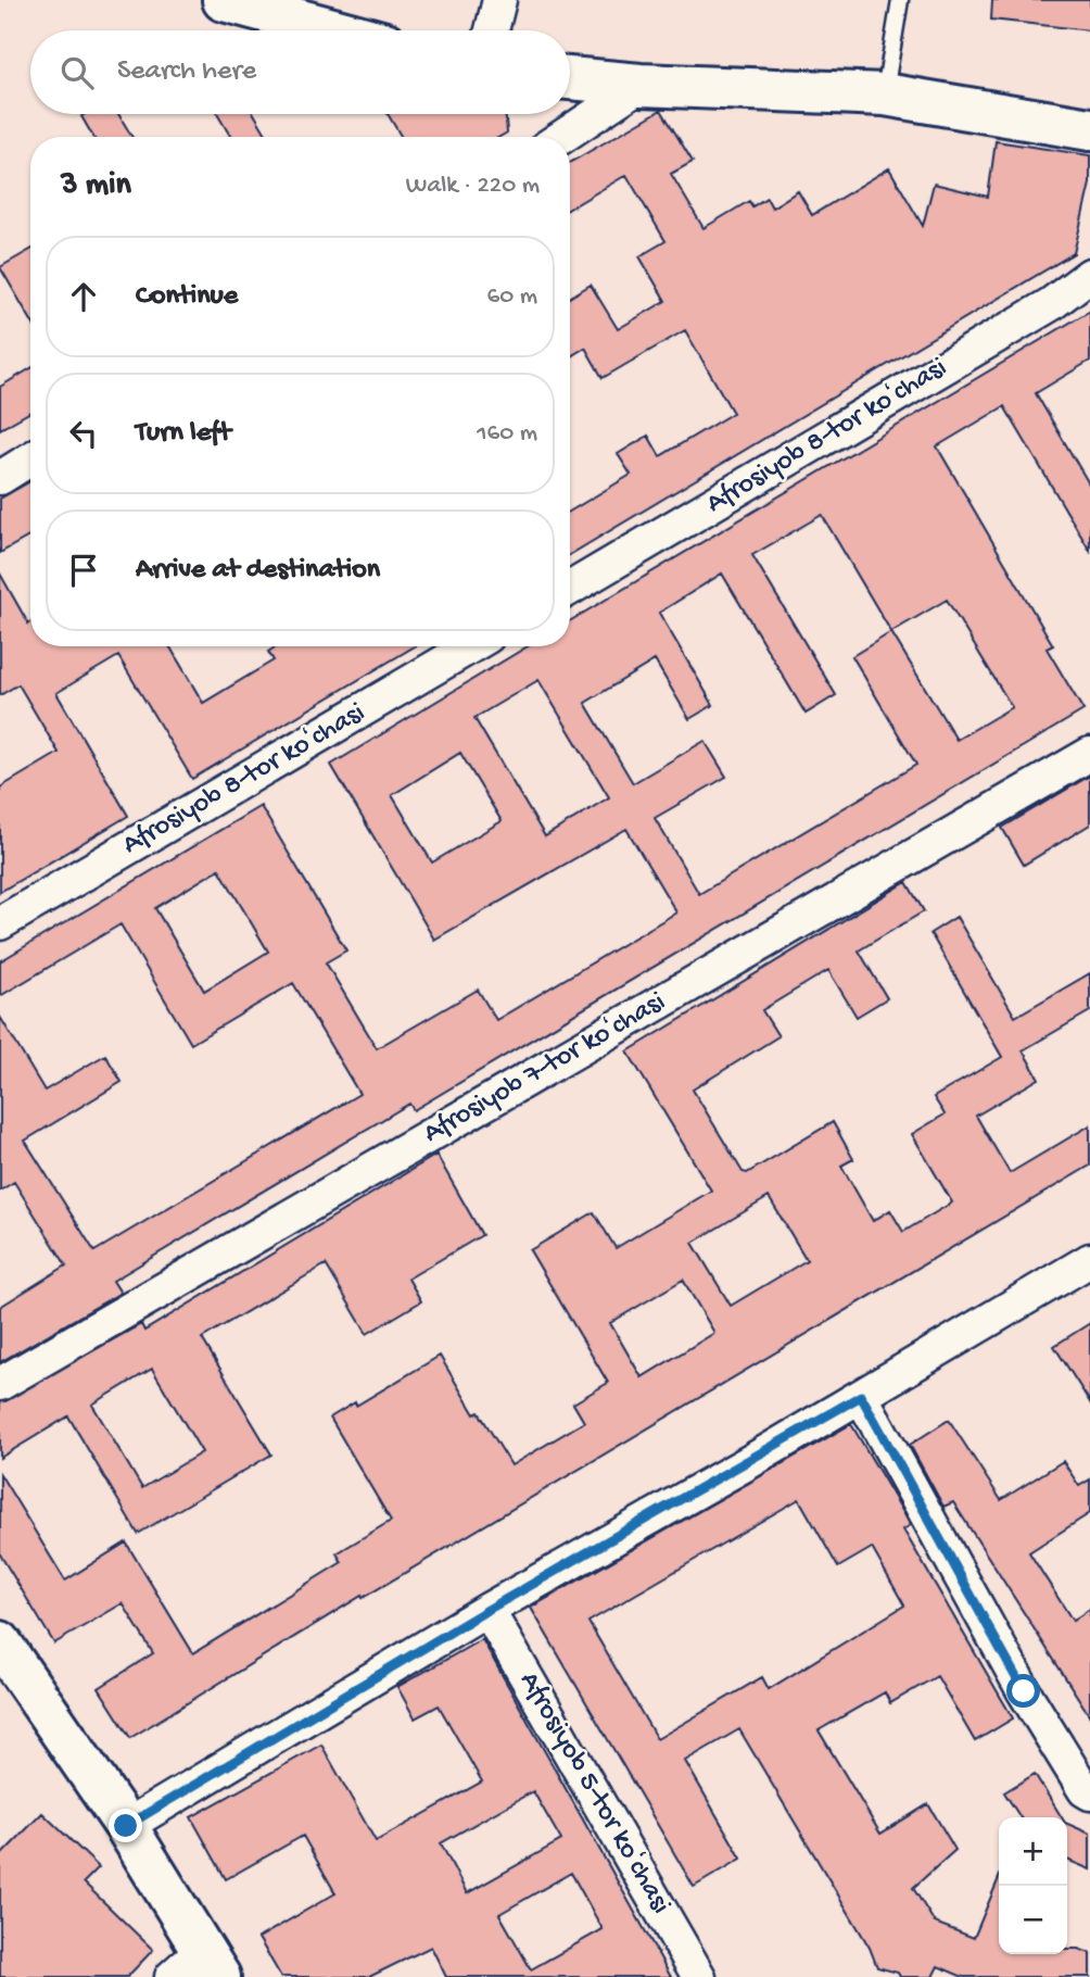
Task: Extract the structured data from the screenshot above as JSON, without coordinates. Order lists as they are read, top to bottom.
{
  "streets": {
    "street": ["Afrosiyob 8-tor koʻchasi", "Afrosiyob 7-tor koʻchasi", "Afrosiyob 5-tor koʻchasi"]
  },
  "page": {
    "search": "Search here",
    "heading": ["3 min", "Walk · 220 m"],
    "list": [
      ["Continue", "60 m"],
      ["Turn left", "160 m"],
      "Arrive at destination"
    ],
    "map_buttons": ["+", "−"]
  }
}
